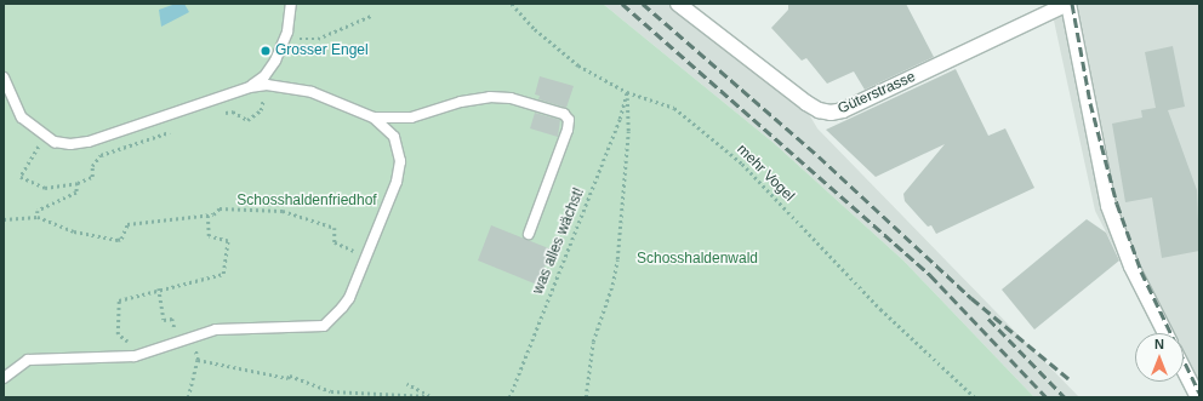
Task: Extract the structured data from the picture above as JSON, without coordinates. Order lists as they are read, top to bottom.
{
  "streets": {
    "street": ["Güterstrasse"],
    "path": ["mehr Vogel", "was alles wächst!"]
  },
  "crossings": [
    ["mehr Vogel", "was alles wächst!"]
  ],
  "parks": ["Schosshaldenfriedhof", "Schosshaldenwald"],
  "places": ["Grosser Engel"],
  "north": "top"
}
